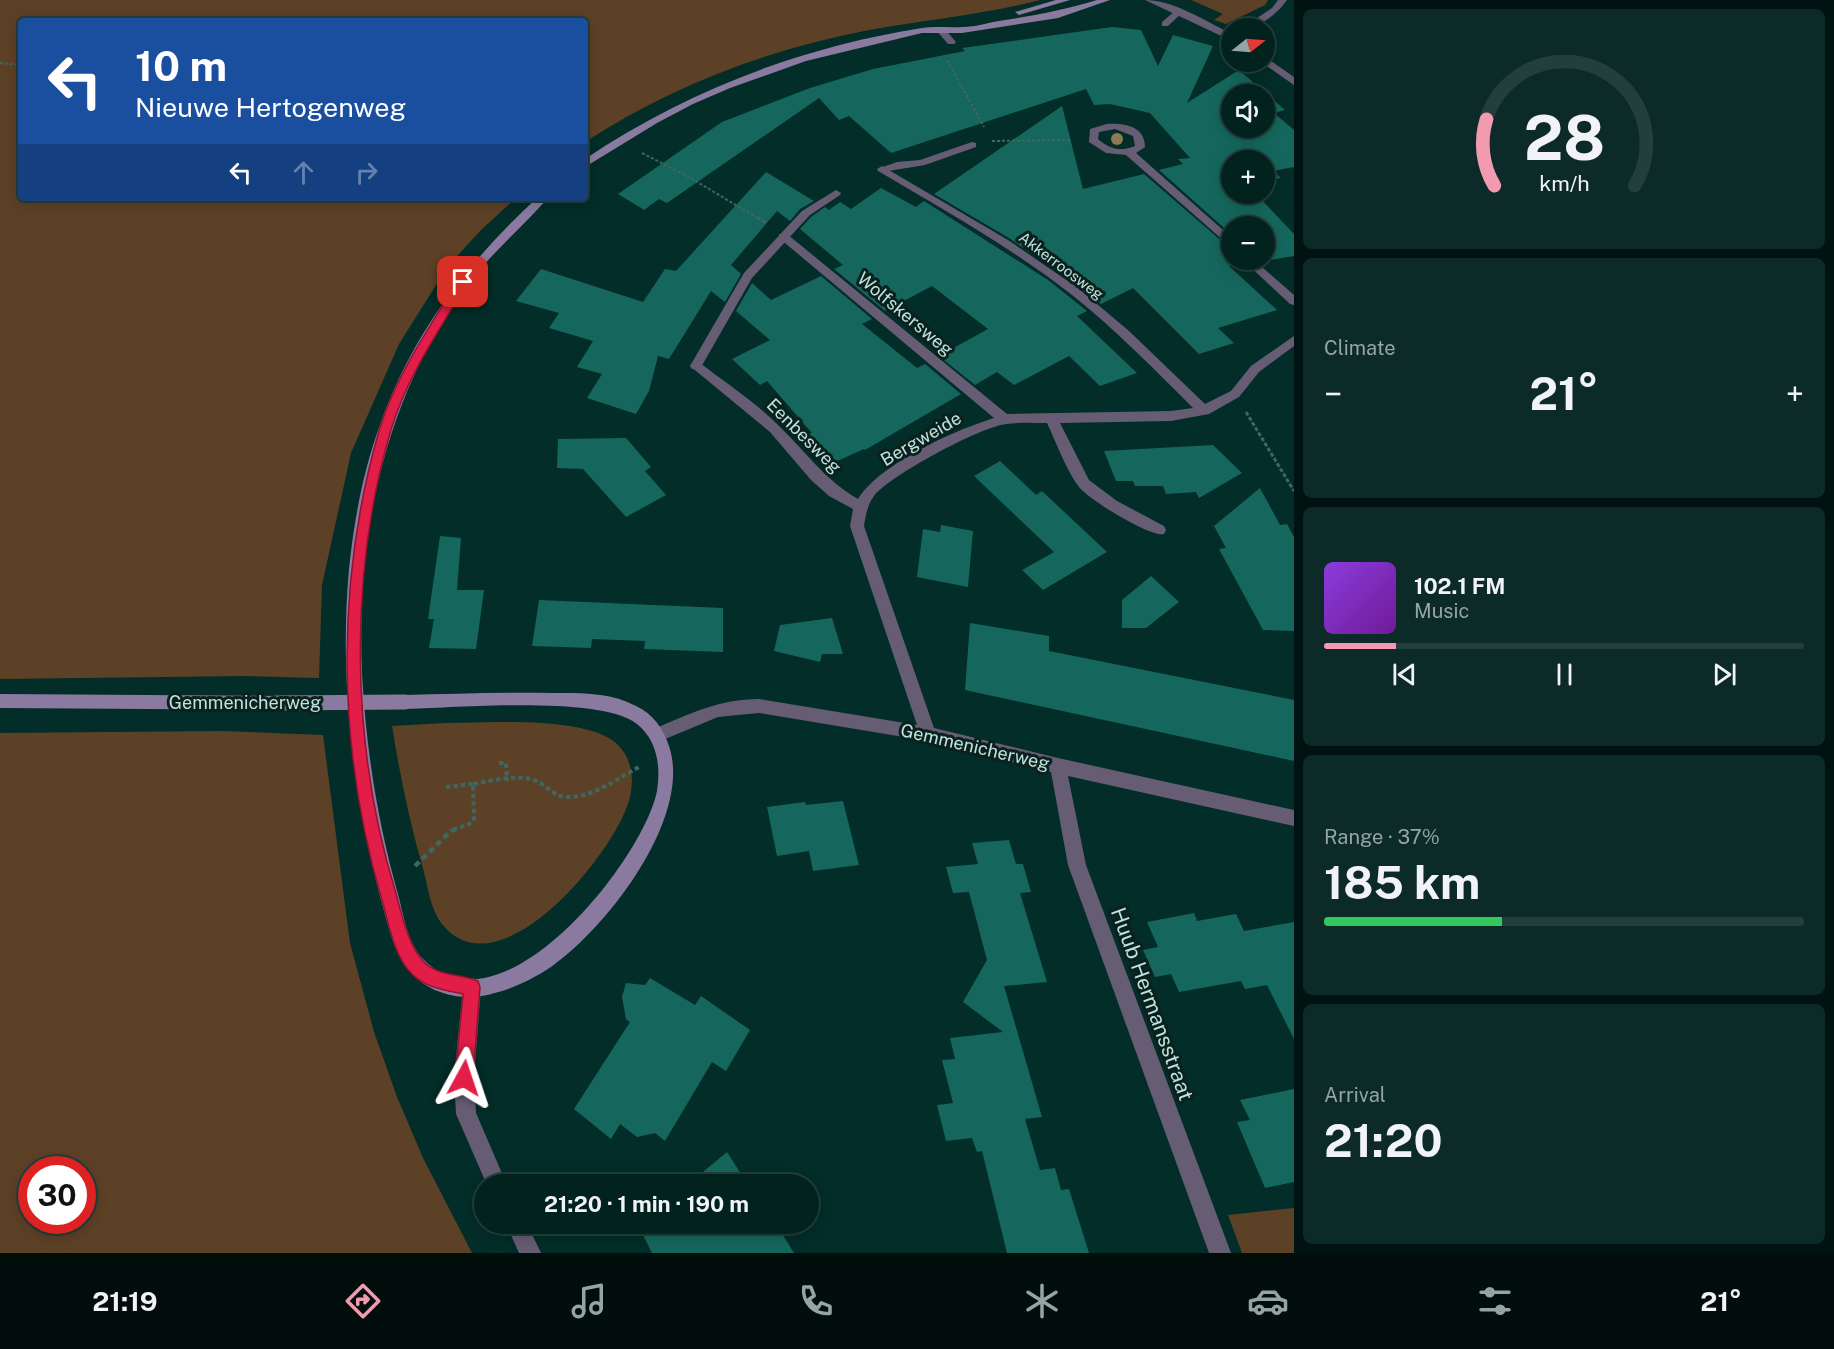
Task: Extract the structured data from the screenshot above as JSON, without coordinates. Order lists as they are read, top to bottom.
{
  "streets": {
    "main road": ["Gemmenicherweg"],
    "street": [
      "Akkerroosweg",
      "Wolfskersweg",
      "Eenbesweg",
      "Bergweide",
      "Huub Hermansstraat"
    ]
  },
  "crossings": [
    ["Akkerroosweg", "Bergweide"],
    ["Wolfskersweg", "Eenbesweg"],
    ["Wolfskersweg", "Bergweide"],
    ["Eenbesweg", "Bergweide"],
    ["Gemmenicherweg", "Huub Hermansstraat"]
  ],
  "north": "right",
  "page": {
    "map_buttons": ["+", "−"],
    "turn": ["10 m", "Nieuwe Hertogenweg"],
    "tile": [
      "Climate",
      ["Range · 37%", "185 km"],
      ["Arrival", "21:20"]
    ],
    "heat": ["−", "21°", "+"],
    "song": ["102.1 FM", "Music"],
    "limit": "30",
    "trip": "21:20 · 1 min · 190 m",
    "tabs": ["21:19", "21°"],
    "gauge": ["28", "km/h"]
  }
}
